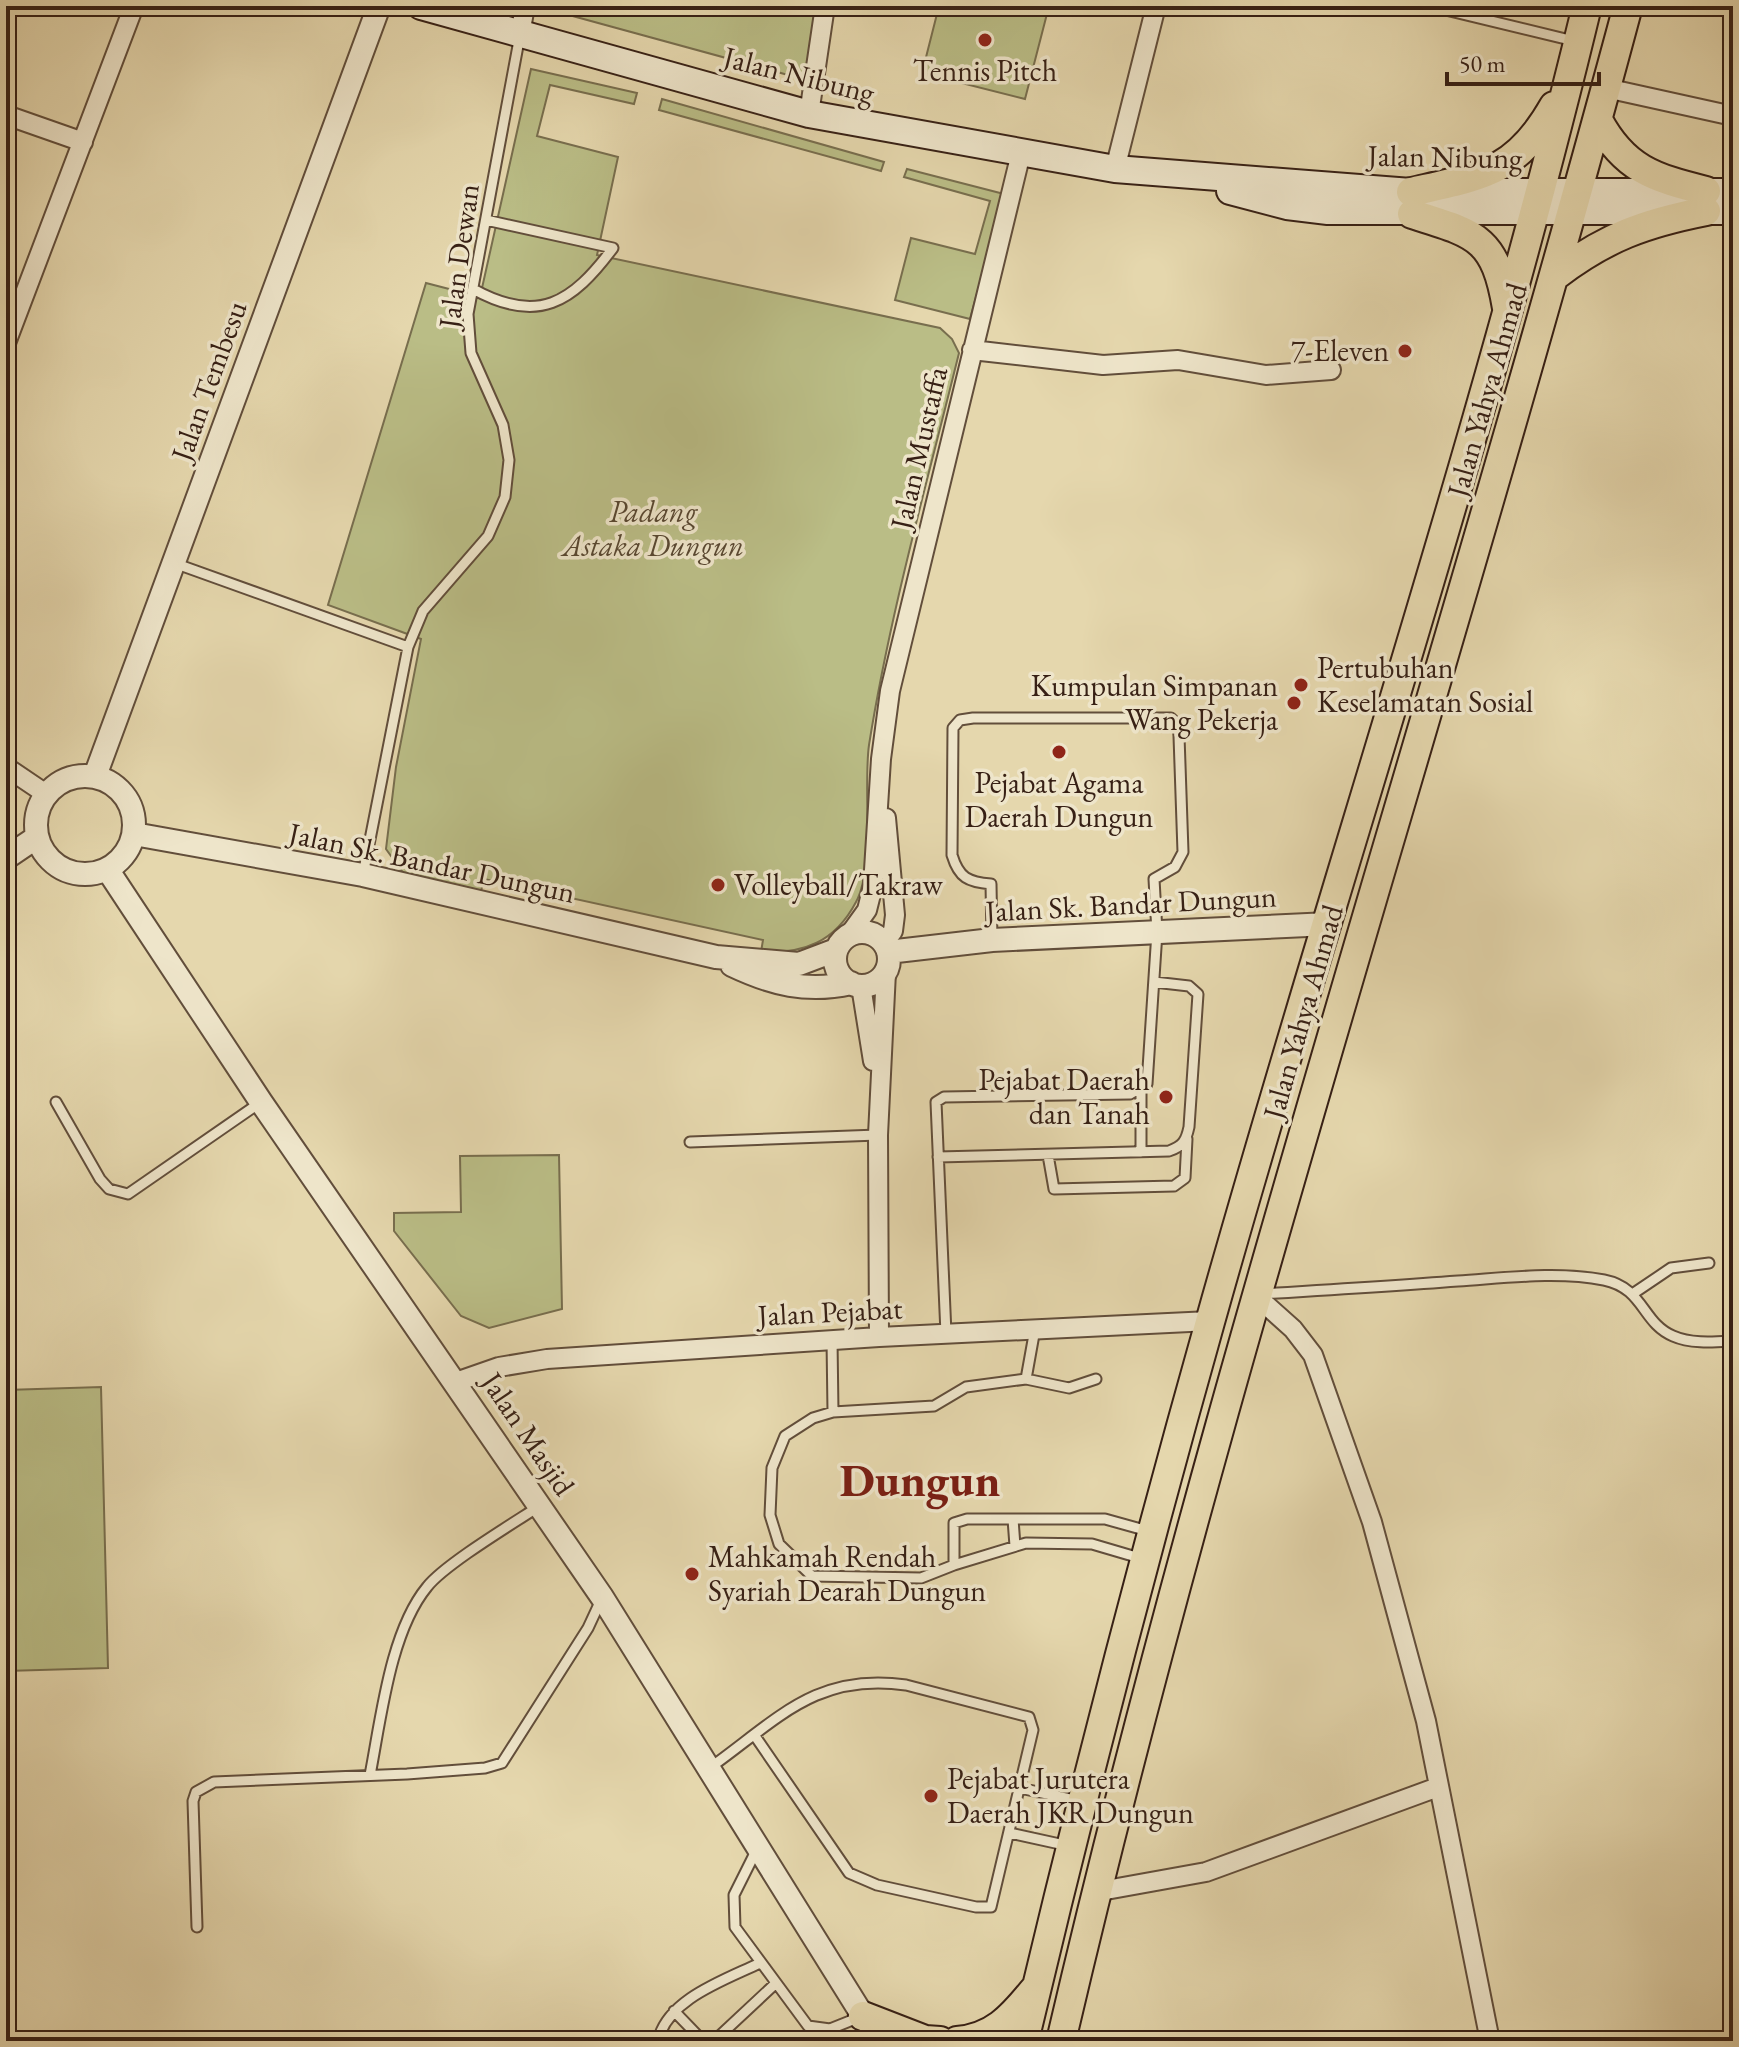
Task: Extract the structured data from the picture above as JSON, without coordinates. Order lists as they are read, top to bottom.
{
  "streets": {
    "main road": ["Jalan Nibung", "Jalan Yahya Ahmad"],
    "street": [
      "Jalan Tembesu",
      "Jalan Mustaffa",
      "Jalan Sk. Bandar Dungun",
      "Jalan Pejabat",
      "Jalan Masjid"
    ],
    "lane": ["Jalan Dewan"]
  },
  "crossings": [
    ["Jalan Nibung", "Jalan Dewan"],
    ["Jalan Nibung", "Jalan Yahya Ahmad"],
    ["Jalan Nibung", "Jalan Mustaffa"],
    ["Jalan Dewan", "Jalan Sk. Bandar Dungun"],
    ["Jalan Tembesu", "Jalan Sk. Bandar Dungun"],
    ["Jalan Tembesu", "Jalan Masjid"],
    ["Jalan Yahya Ahmad", "Jalan Sk. Bandar Dungun"],
    ["Jalan Yahya Ahmad", "Jalan Pejabat"],
    ["Jalan Mustaffa", "Jalan Sk. Bandar Dungun"],
    ["Jalan Mustaffa", "Jalan Pejabat"],
    ["Jalan Sk. Bandar Dungun", "Jalan Masjid"],
    ["Jalan Pejabat", "Jalan Masjid"]
  ],
  "districts": ["Dungun"],
  "parks": ["Padang Astaka Dungun"],
  "places": [
    "Tennis Pitch",
    "7-Eleven",
    "Pertubuhan Keselamatan Sosial",
    "Kumpulan Simpanan Wang Pekerja",
    "Pejabat Agama Daerah Dungun",
    "Volleyball/Takraw",
    "Pejabat Daerah dan Tanah",
    "Mahkamah Rendah Syariah Dearah Dungun",
    "Pejabat Jurutera Daerah JKR Dungun"
  ],
  "scale_bar": "50 m"
}
